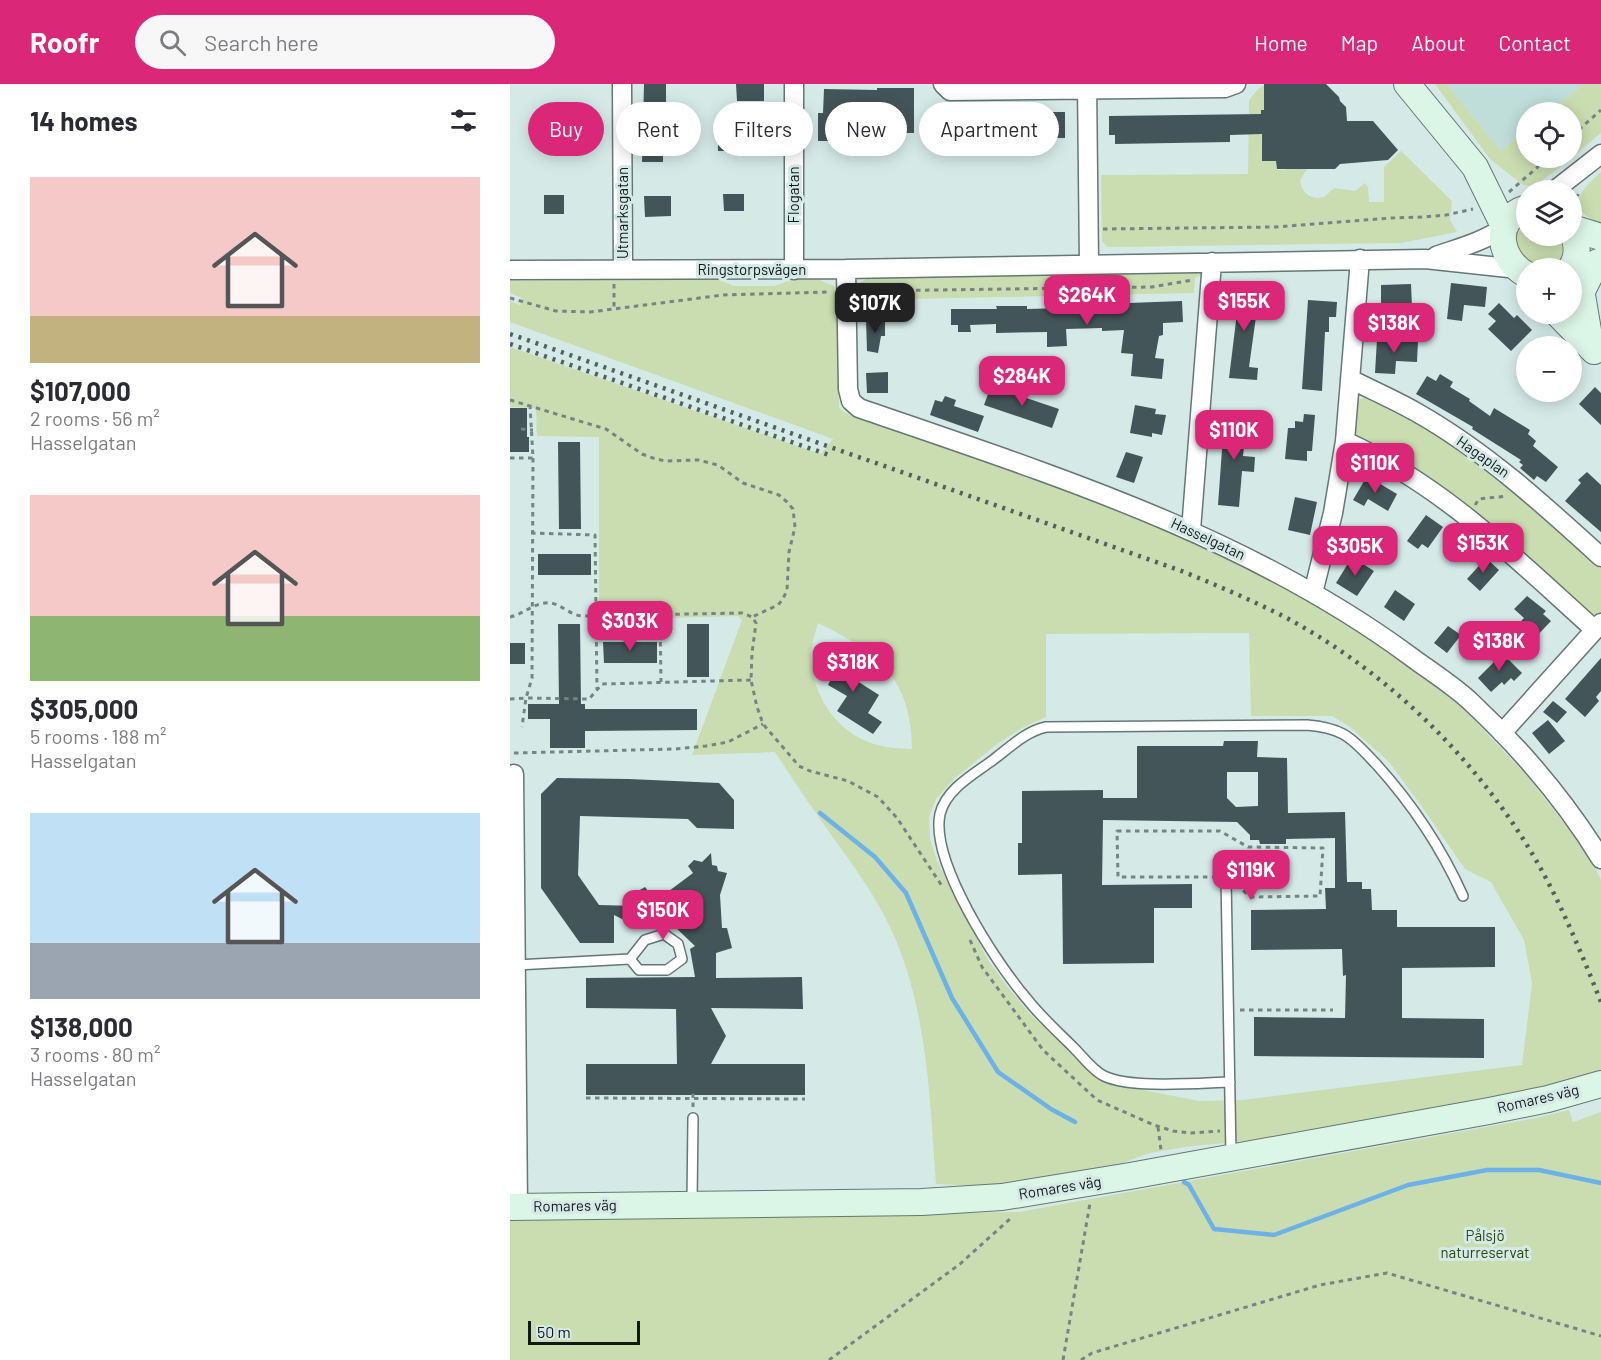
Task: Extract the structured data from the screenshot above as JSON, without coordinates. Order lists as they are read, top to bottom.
{
  "streets": {
    "street": [
      "Flogatan",
      "Utmarksgatan",
      "Ringstorpsvägen",
      "Hagaplan",
      "Hasselgatan",
      "Romares väg"
    ]
  },
  "crossings": [
    ["Flogatan", "Ringstorpsvägen"],
    ["Utmarksgatan", "Ringstorpsvägen"],
    ["Ringstorpsvägen", "Hasselgatan"]
  ],
  "parks": ["Pålsjö naturreservat"],
  "scale_bar": "50 m",
  "page": {
    "header": "Roofr",
    "search": "Search here",
    "nav": [
      "Home",
      "Map",
      "About",
      "Contact"
    ],
    "heading": "14 homes",
    "map_buttons": ["+", "−"],
    "chip": [
      "Buy",
      "Rent",
      "Filters",
      "New",
      "Apartment"
    ],
    "list": [
      {
        "name": "$107,000",
        "note": "2 rooms · 56 m² · Hasselgatan"
      },
      {
        "name": "$305,000",
        "note": "5 rooms · 188 m² · Hasselgatan"
      },
      {
        "name": "$138,000",
        "note": "3 rooms · 80 m² · Hasselgatan"
      }
    ],
    "price": [
      "$264K",
      "$155K",
      "$107K",
      "$138K",
      "$284K",
      "$110K",
      "$110K",
      "$153K",
      "$305K",
      "$303K",
      "$138K",
      "$318K",
      "$119K",
      "$150K"
    ],
    "scale": "50 m"
  }
}
